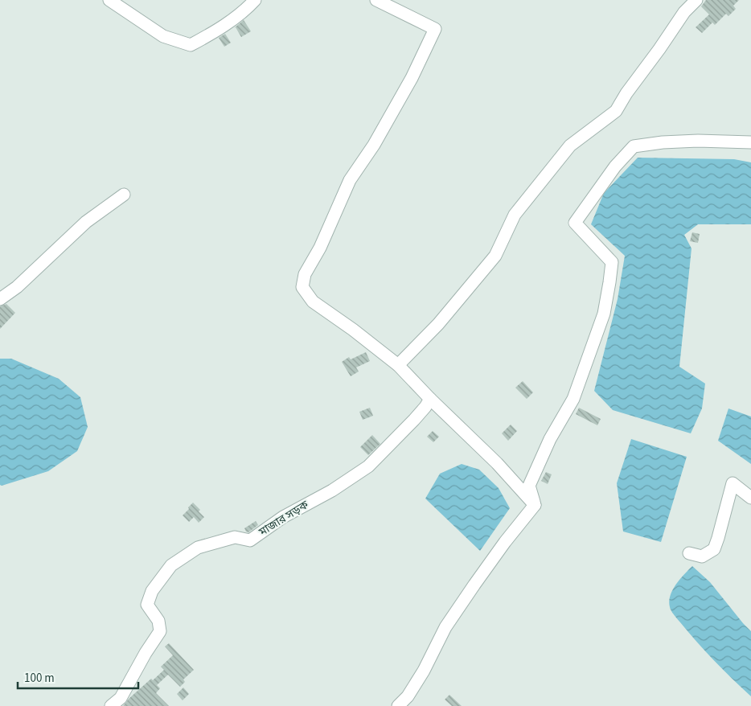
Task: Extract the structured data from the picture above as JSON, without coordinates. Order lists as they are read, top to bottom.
{
  "streets": {
    "street": ["মাজার সড়ক"]
  },
  "scale_bar": "100 m"
}
